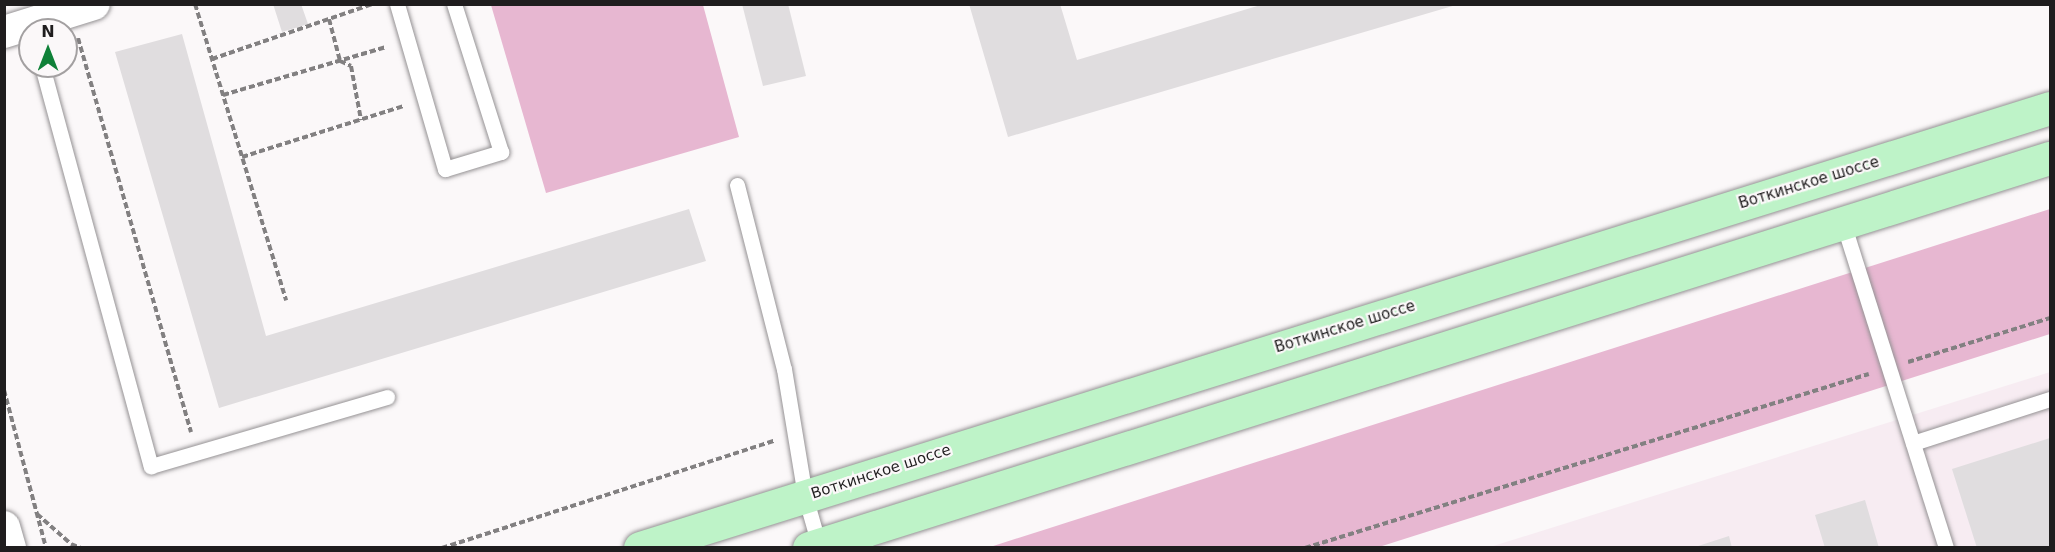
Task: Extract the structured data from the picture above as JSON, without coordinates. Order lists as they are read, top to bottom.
{
  "streets": {
    "main road": ["Воткинское шоссе"]
  },
  "north": "top"
}
